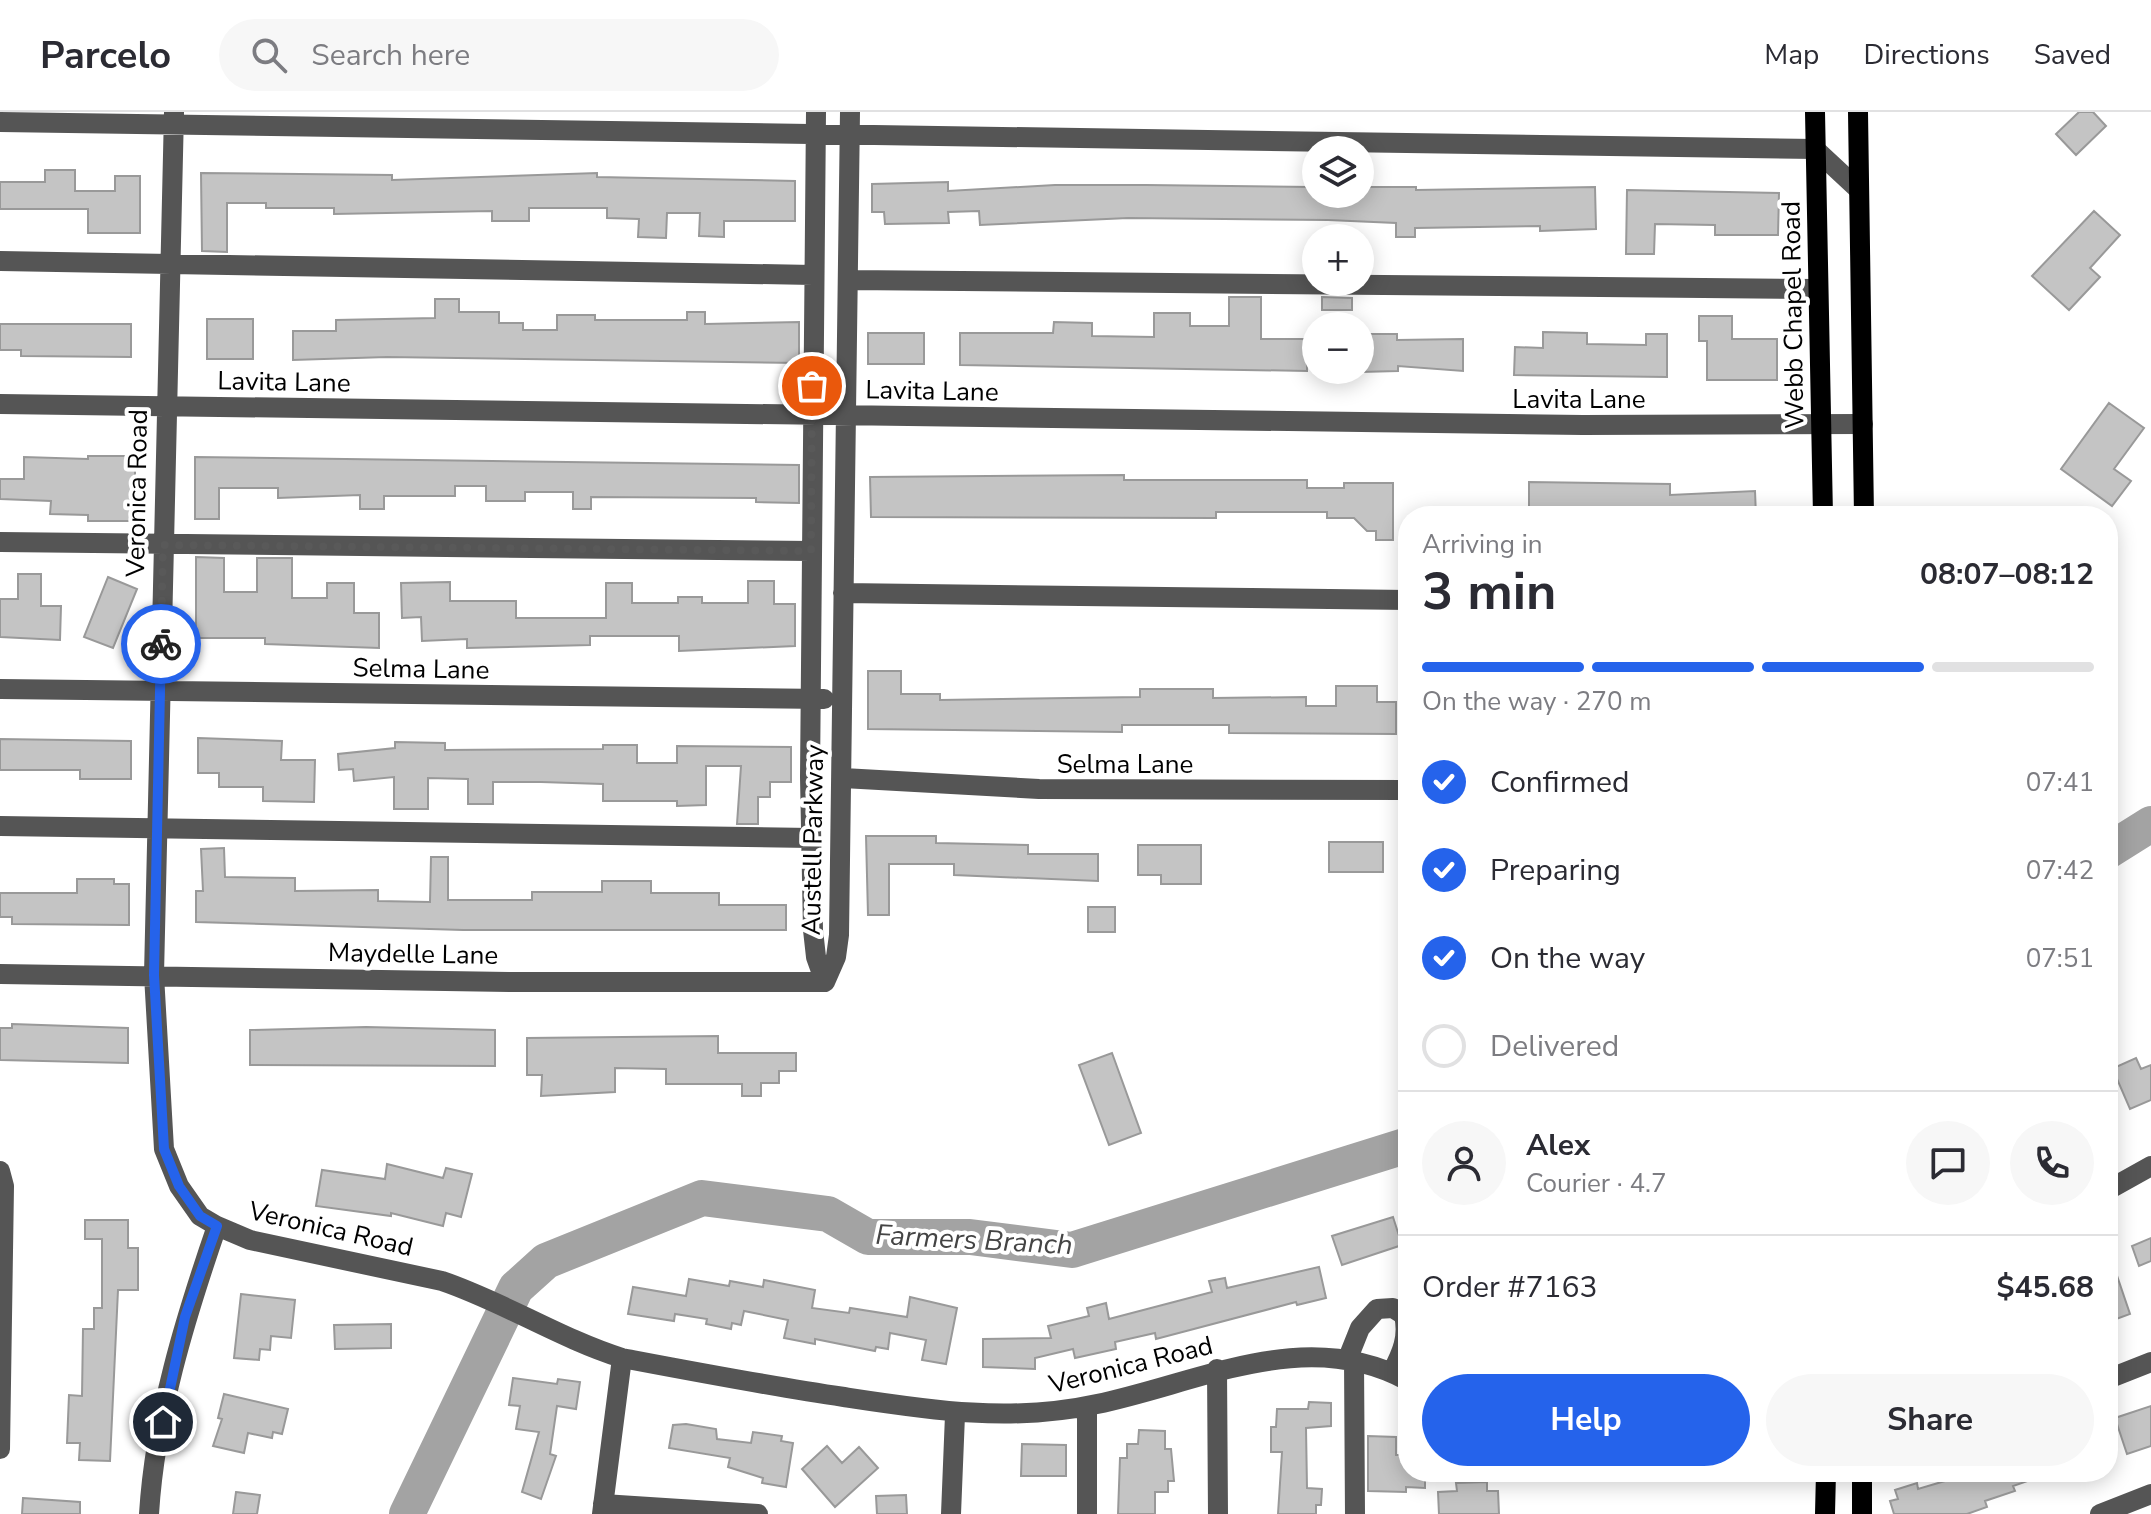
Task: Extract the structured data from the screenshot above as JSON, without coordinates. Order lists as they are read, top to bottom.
{
  "streets": {
    "main road": ["Webb Chapel Road"],
    "street": [
      "Lavita Lane",
      "Veronica Road",
      "Selma Lane",
      "Austell Parkway",
      "Maydelle Lane"
    ]
  },
  "crossings": [
    ["Webb Chapel Road", "Lavita Lane"],
    ["Lavita Lane", "Veronica Road"],
    ["Lavita Lane", "Austell Parkway"],
    ["Veronica Road", "Selma Lane"],
    ["Veronica Road", "Maydelle Lane"],
    ["Selma Lane", "Austell Parkway"],
    ["Austell Parkway", "Maydelle Lane"]
  ],
  "water": ["Farmers Branch"],
  "page": {
    "header": "Parcelo",
    "search": "Search here",
    "nav": ["Map", "Directions", "Saved"],
    "map_buttons": ["+", "−"],
    "heading": ["3 min", "Arriving in", "08:07–08:12"],
    "panel": [
      "Alex",
      "Courier · 4.7",
      "Order #7163",
      "$45.68"
    ],
    "bar": "On the way · 270 m",
    "list": [
      ["Confirmed", "07:41"],
      ["Preparing", "07:42"],
      ["On the way", "07:51"],
      "Delivered"
    ],
    "buttons": ["Help", "Share"]
  }
}
